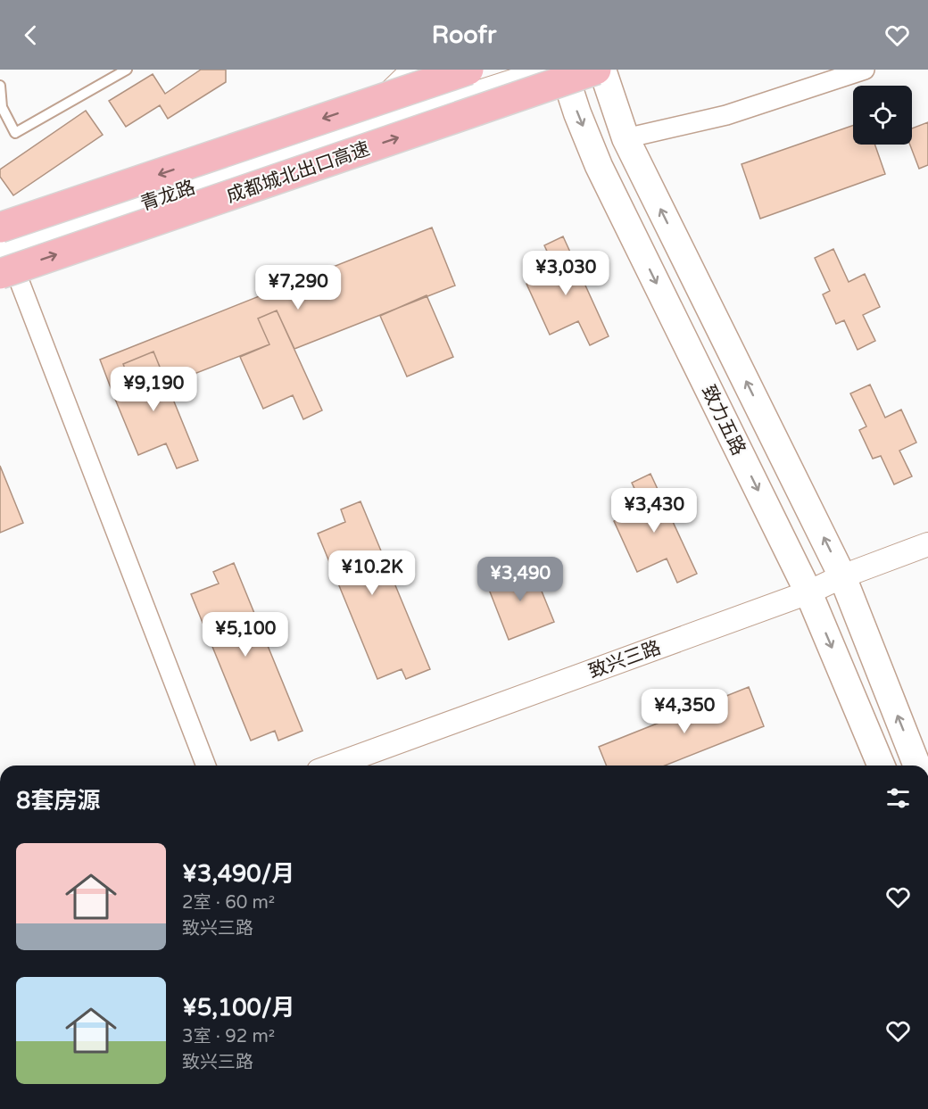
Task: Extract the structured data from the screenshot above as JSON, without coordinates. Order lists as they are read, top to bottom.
{
  "streets": {
    "highway": ["成都城北出口高速"],
    "main road": ["致力五路"],
    "street": ["青龙路", "致兴三路"]
  },
  "crossings": [
    ["成都城北出口高速", "青龙路"],
    ["致力五路", "致兴三路"]
  ],
  "page": {
    "header": "Roofr",
    "price": [
      "¥3,030",
      "¥7,290",
      "¥9,190",
      "¥3,430",
      "¥10.2K",
      "¥3,490",
      "¥5,100",
      "¥4,350"
    ],
    "heading": "8套房源",
    "list": [
      {
        "name": "¥3,490/月",
        "note": "2室 · 60 m² · 致兴三路"
      },
      {
        "name": "¥5,100/月",
        "note": "3室 · 92 m² · 致兴三路"
      }
    ]
  }
}
